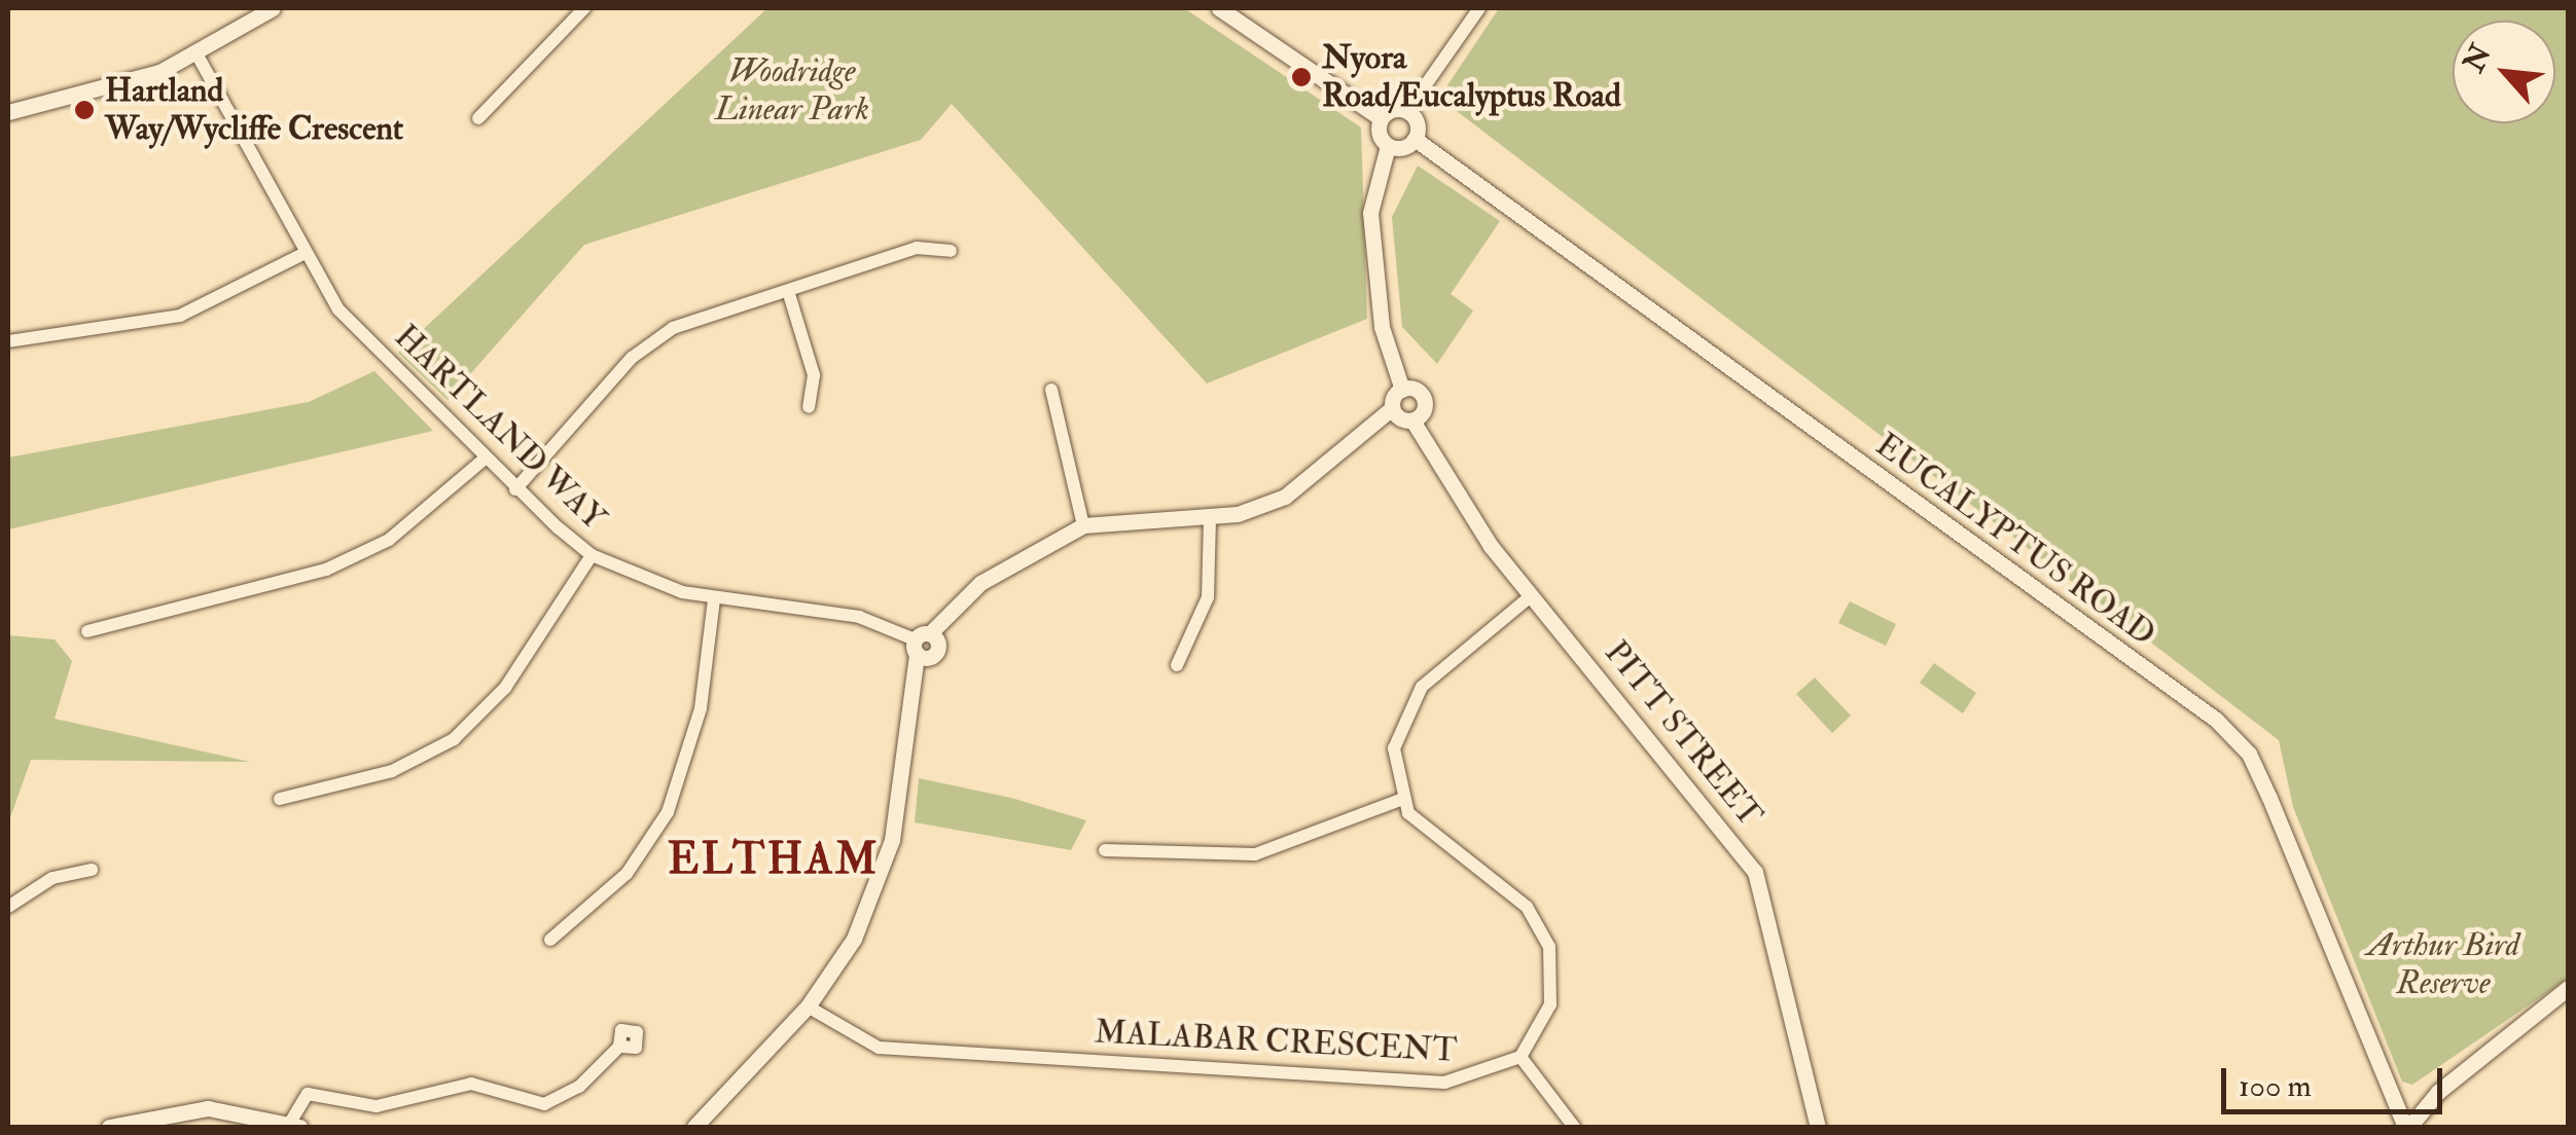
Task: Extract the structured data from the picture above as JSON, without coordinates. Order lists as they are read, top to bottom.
{
  "streets": {
    "street": [
      "HARTLAND WAY",
      "EUCALYPTUS ROAD",
      "PITT STREET",
      "MALABAR CRESCENT"
    ]
  },
  "districts": ["ELTHAM"],
  "parks": ["Woodridge Linear Park", "Arthur Bird Reserve"],
  "places": ["Nyora Road/Eucalyptus Road", "Hartland Way/Wycliffe Crescent"],
  "scale_bar": "100 m",
  "north": "top left"
}
